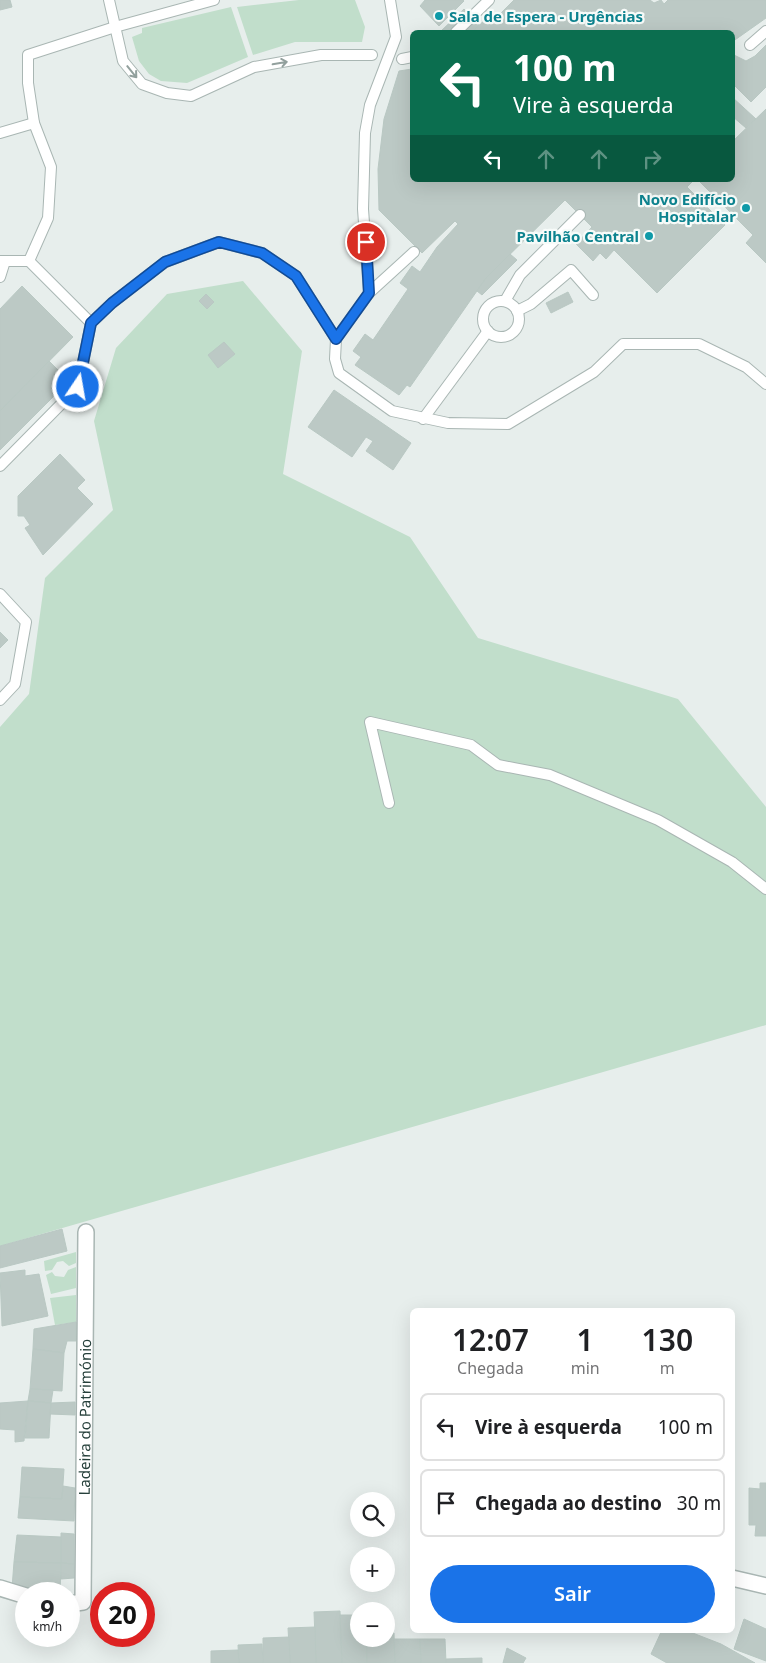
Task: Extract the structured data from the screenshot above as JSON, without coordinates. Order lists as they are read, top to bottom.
{
  "streets": {
    "street": ["Ladeira do Património"]
  },
  "places": ["Sala de Espera - Urgências", "Novo Edifício Hospitalar", "Pavilhão Central"],
  "page": {
    "turn": ["100 m", "Vire à esquerda"],
    "eta": [
      "12:07",
      "Chegada",
      "1",
      "min",
      "130",
      "m"
    ],
    "list": [
      {
        "name": "Vire à esquerda",
        "value": "100 m"
      },
      {
        "name": "Chegada ao destino",
        "value": "30 m"
      }
    ],
    "map_buttons": ["+", "−"],
    "buttons": "Sair",
    "speed": "9 km/h",
    "limit": "20"
  }
}
